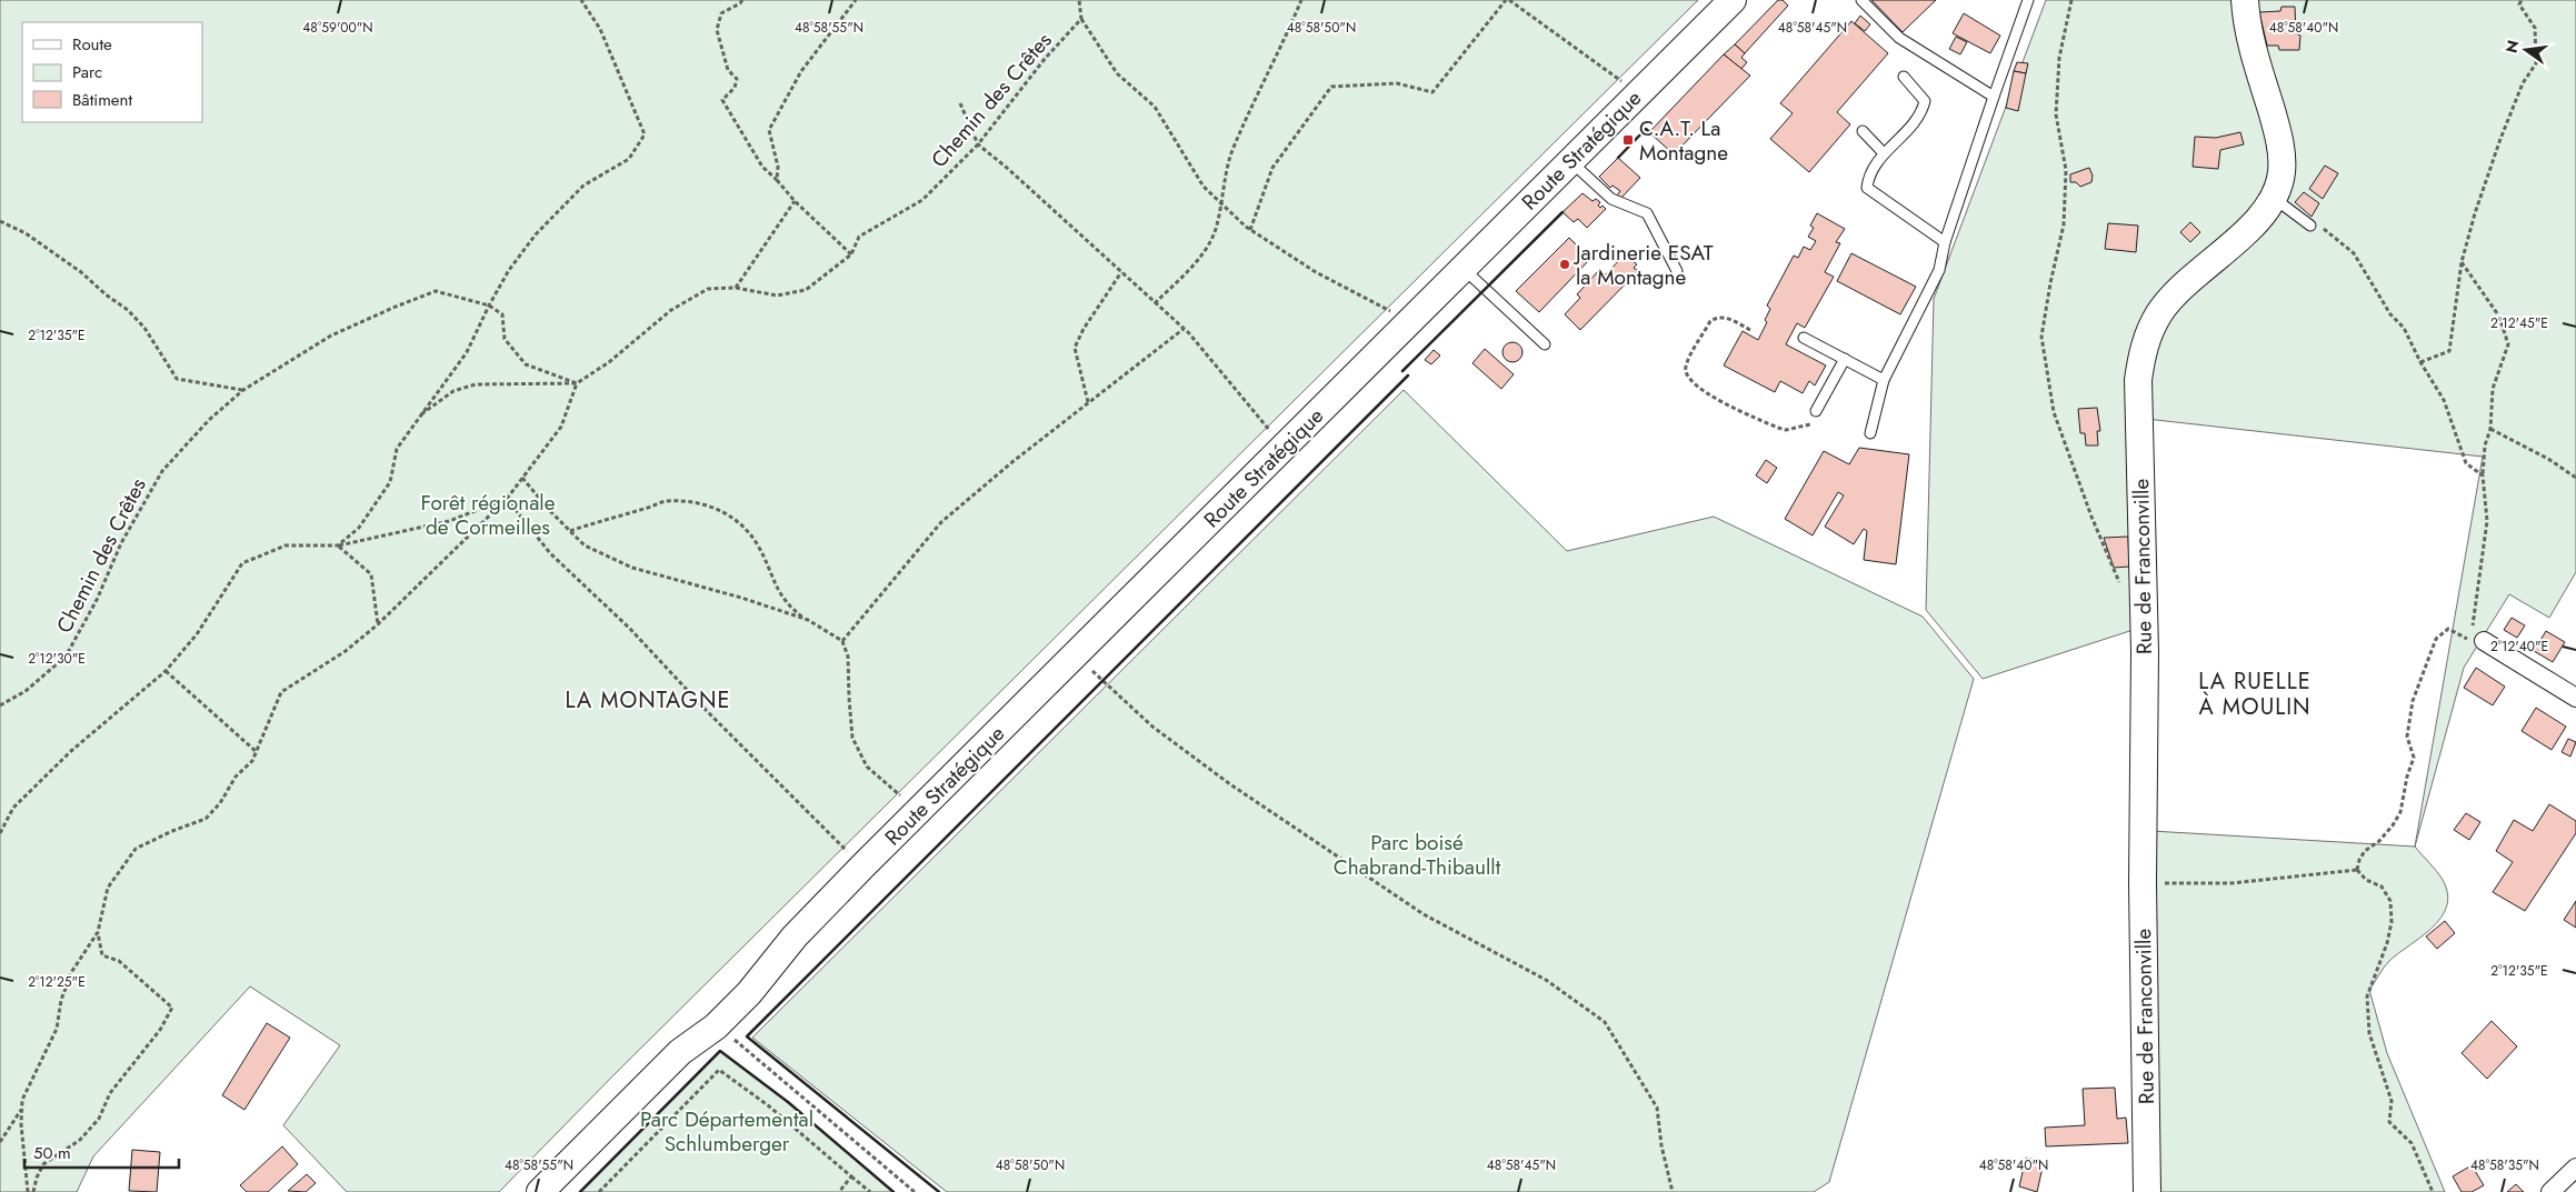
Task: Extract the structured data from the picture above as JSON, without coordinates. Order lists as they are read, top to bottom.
{
  "streets": {
    "street": ["Route Stratégique", "Rue de Franconville"],
    "path": ["Chemin des Crêtes"]
  },
  "districts": ["LA RUELLE À MOULIN", "LA MONTAGNE"],
  "parks": ["Forêt régionale de Cormeilles", "Parc boisé Chabrand-Thibaullt", "Parc Départemental Schlumberger"],
  "places": {
    "transit": ["C.A.T. La Montagne"],
    "other": ["Jardinerie ESAT la Montagne"]
  },
  "legend": ["Route", "Parc", "Bâtiment"],
  "scale_bar": "50 m",
  "north": "left",
  "coordinates": [
    "48°59'00\"N",
    "48°58'55\"N",
    "48°58'50\"N",
    "48°58'45\"N",
    "48°58'40\"N",
    "2°12'45\"E",
    "2°12'35\"E",
    "2°12'40\"E",
    "2°12'30\"E",
    "2°12'25\"E",
    "48°58'35\"N"
  ]
}
